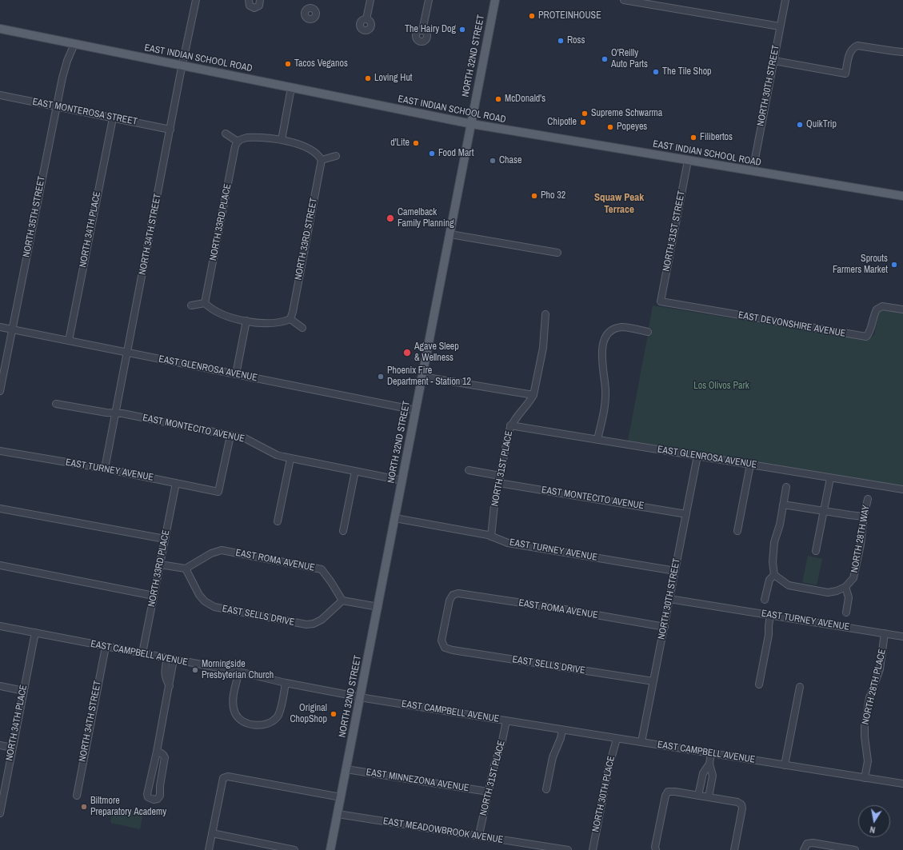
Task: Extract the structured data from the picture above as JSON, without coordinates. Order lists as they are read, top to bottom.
{
  "streets": {
    "main road": ["NORTH 32ND STREET", "EAST INDIAN SCHOOL ROAD"],
    "street": [
      "NORTH 30TH STREET",
      "EAST MONTEROSA STREET",
      "NORTH 35TH STREET",
      "NORTH 33RD PLACE",
      "NORTH 34TH PLACE",
      "NORTH 31ST STREET",
      "NORTH 34TH STREET",
      "NORTH 33RD STREET",
      "EAST DEVONSHIRE AVENUE",
      "EAST GLENROSA AVENUE",
      "EAST MONTECITO AVENUE",
      "NORTH 31ST PLACE",
      "EAST TURNEY AVENUE",
      "NORTH 28TH WAY",
      "EAST ROMA AVENUE",
      "EAST SELLS DRIVE",
      "EAST CAMPBELL AVENUE",
      "NORTH 28TH PLACE",
      "EAST MINNEZONA AVENUE",
      "NORTH 30TH PLACE",
      "EAST MEADOWBROOK AVENUE"
    ]
  },
  "crossings": [
    ["NORTH 32ND STREET", "EAST INDIAN SCHOOL ROAD"],
    ["NORTH 32ND STREET", "EAST GLENROSA AVENUE"],
    ["NORTH 32ND STREET", "EAST MONTECITO AVENUE"],
    ["NORTH 32ND STREET", "EAST TURNEY AVENUE"],
    ["NORTH 32ND STREET", "EAST CAMPBELL AVENUE"],
    ["NORTH 32ND STREET", "EAST MINNEZONA AVENUE"],
    ["NORTH 32ND STREET", "EAST MEADOWBROOK AVENUE"],
    ["EAST INDIAN SCHOOL ROAD", "NORTH 30TH STREET"],
    ["EAST INDIAN SCHOOL ROAD", "NORTH 35TH STREET"],
    ["EAST INDIAN SCHOOL ROAD", "NORTH 31ST STREET"],
    ["EAST INDIAN SCHOOL ROAD", "NORTH 34TH STREET"],
    ["NORTH 30TH STREET", "EAST GLENROSA AVENUE"],
    ["NORTH 30TH STREET", "EAST MONTECITO AVENUE"],
    ["NORTH 30TH STREET", "EAST TURNEY AVENUE"],
    ["NORTH 30TH STREET", "EAST ROMA AVENUE"],
    ["NORTH 30TH STREET", "EAST SELLS DRIVE"],
    ["NORTH 30TH STREET", "EAST CAMPBELL AVENUE"],
    ["EAST MONTEROSA STREET", "NORTH 35TH STREET"],
    ["EAST MONTEROSA STREET", "NORTH 34TH PLACE"],
    ["EAST MONTEROSA STREET", "NORTH 34TH STREET"],
    ["NORTH 35TH STREET", "EAST GLENROSA AVENUE"],
    ["NORTH 33RD PLACE", "EAST TURNEY AVENUE"],
    ["NORTH 33RD PLACE", "EAST CAMPBELL AVENUE"],
    ["NORTH 34TH PLACE", "EAST GLENROSA AVENUE"],
    ["NORTH 34TH PLACE", "EAST CAMPBELL AVENUE"],
    ["NORTH 31ST STREET", "EAST DEVONSHIRE AVENUE"],
    ["NORTH 34TH STREET", "EAST GLENROSA AVENUE"],
    ["NORTH 34TH STREET", "EAST MONTECITO AVENUE"],
    ["NORTH 34TH STREET", "EAST TURNEY AVENUE"],
    ["NORTH 34TH STREET", "EAST CAMPBELL AVENUE"],
    ["EAST GLENROSA AVENUE", "NORTH 31ST PLACE"],
    ["EAST MONTECITO AVENUE", "NORTH 31ST PLACE"],
    ["EAST MONTECITO AVENUE", "EAST TURNEY AVENUE"],
    ["NORTH 31ST PLACE", "EAST TURNEY AVENUE"],
    ["NORTH 31ST PLACE", "EAST CAMPBELL AVENUE"],
    ["NORTH 31ST PLACE", "EAST MINNEZONA AVENUE"],
    ["NORTH 31ST PLACE", "EAST MEADOWBROOK AVENUE"],
    ["EAST TURNEY AVENUE", "NORTH 28TH PLACE"],
    ["EAST ROMA AVENUE", "EAST SELLS DRIVE"],
    ["EAST CAMPBELL AVENUE", "NORTH 28TH PLACE"],
    ["EAST CAMPBELL AVENUE", "NORTH 30TH PLACE"]
  ],
  "districts": ["Squaw Peak Terrace"],
  "parks": ["Los Olivos Park"],
  "places": [
    "PROTEINHOUSE",
    "The Hairy Dog",
    "Ross",
    "O'Reilly Auto Parts",
    "Tacos Veganos",
    "The Tile Shop",
    "Loving Hut",
    "McDonald's",
    "Supreme Schwarma",
    "Chipotle",
    "QuikTrip",
    "Popeyes",
    "Filibertos",
    "d'Lite",
    "Food Mart",
    "Chase",
    "Pho 32",
    "Camelback Family Planning",
    "Sprouts Farmers Market",
    "Agave Sleep & Wellness",
    "Phoenix Fire Department - Station 12",
    "Morningside Presbyterian Church",
    "Original ChopShop",
    "Biltmore Preparatory Academy"
  ],
  "north": "bottom"
}
